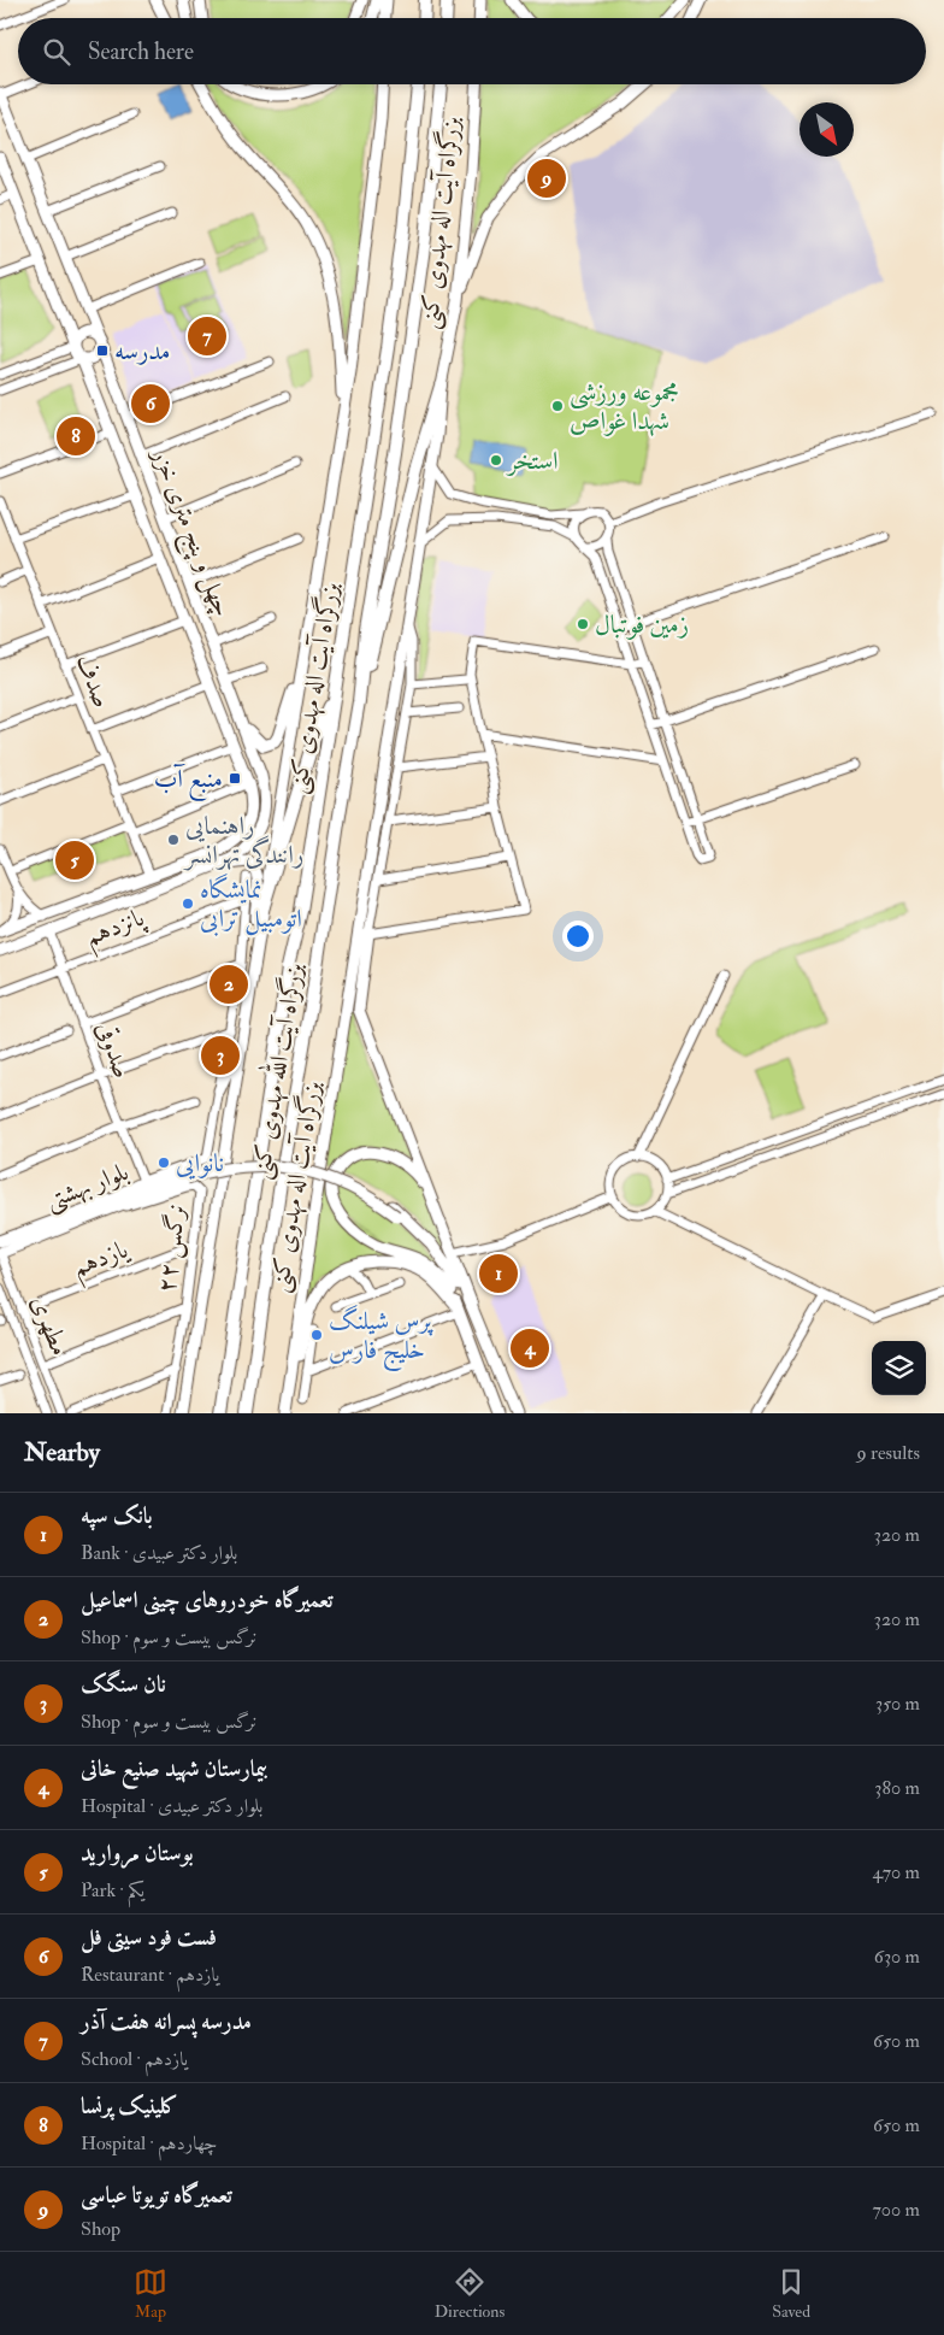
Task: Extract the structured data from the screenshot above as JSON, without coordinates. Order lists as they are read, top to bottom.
{
  "streets": {
    "highway": ["بزرگراه آیت اله مهدوی کنی", "بزرگراه آیت الله مهدوی کنی"],
    "main road": ["چهل و پنج متری خزر", "بلوار بهشتی"],
    "street": [
      "صدف",
      "پانزدهم",
      "صدوقی",
      "نرگس ۲۲",
      "یازدهم",
      "مطهری"
    ]
  },
  "crossings": [
    ["بزرگراه آیت اله مهدوی کنی", "بزرگراه آیت الله مهدوی کنی"],
    ["پانزدهم", "صدوقی"],
    ["بلوار بهشتی", "نرگس ۲۲"],
    ["بلوار بهشتی", "مطهری"],
    ["نرگس ۲۲", "یازدهم"],
    ["یازدهم", "مطهری"]
  ],
  "places": {
    "transit": ["مدرسه", "منبع آب"],
    "other": [
      "مجموعه ورزشی شهدا غواص",
      "استخر",
      "زمین فوتبال",
      "راهنمایی رانندگی تهرانسر",
      "نمایشگاه اتومبیل ترابی",
      "نانوایی",
      "پرس شیلنگ خلیج فارس"
    ]
  },
  "north": "bottom right",
  "page": {
    "search": "Search here",
    "pins": [
      "9",
      "7",
      "6",
      "8",
      "5",
      "2",
      "3",
      "1",
      "4"
    ],
    "heading": ["Nearby", "9 results"],
    "list": [
      {
        "mark": "1",
        "name": "بانک سپه",
        "note": "Bank · بلوار دکتر عبیدی",
        "value": "320 m"
      },
      {
        "mark": "2",
        "name": "تعمیرگاه خودروهای چینی اسماعیل",
        "note": "Shop · نرگس بیست و سوم",
        "value": "320 m"
      },
      {
        "mark": "3",
        "name": "نان سنگک",
        "note": "Shop · نرگس بیست و سوم",
        "value": "350 m"
      },
      {
        "mark": "4",
        "name": "بیمارستان شهید صنیع خانی",
        "note": "Hospital · بلوار دکتر عبیدی",
        "value": "380 m"
      },
      {
        "mark": "5",
        "name": "بوستان مروارید",
        "note": "Park · یکم",
        "value": "470 m"
      },
      {
        "mark": "6",
        "name": "فست فود سیتی فل",
        "note": "Restaurant · یازدهم",
        "value": "630 m"
      },
      {
        "mark": "7",
        "name": "مدرسه پسرانه هفت آذر",
        "note": "School · یازدهم",
        "value": "650 m"
      },
      {
        "mark": "8",
        "name": "کلینیک پرنسا",
        "note": "Hospital · چهاردهم",
        "value": "650 m"
      },
      {
        "mark": "9",
        "name": "تعمیرگاه تویوتا عباسی",
        "note": "Shop",
        "value": "700 m"
      }
    ],
    "nav": ["Map", "Directions", "Saved"]
  }
}
